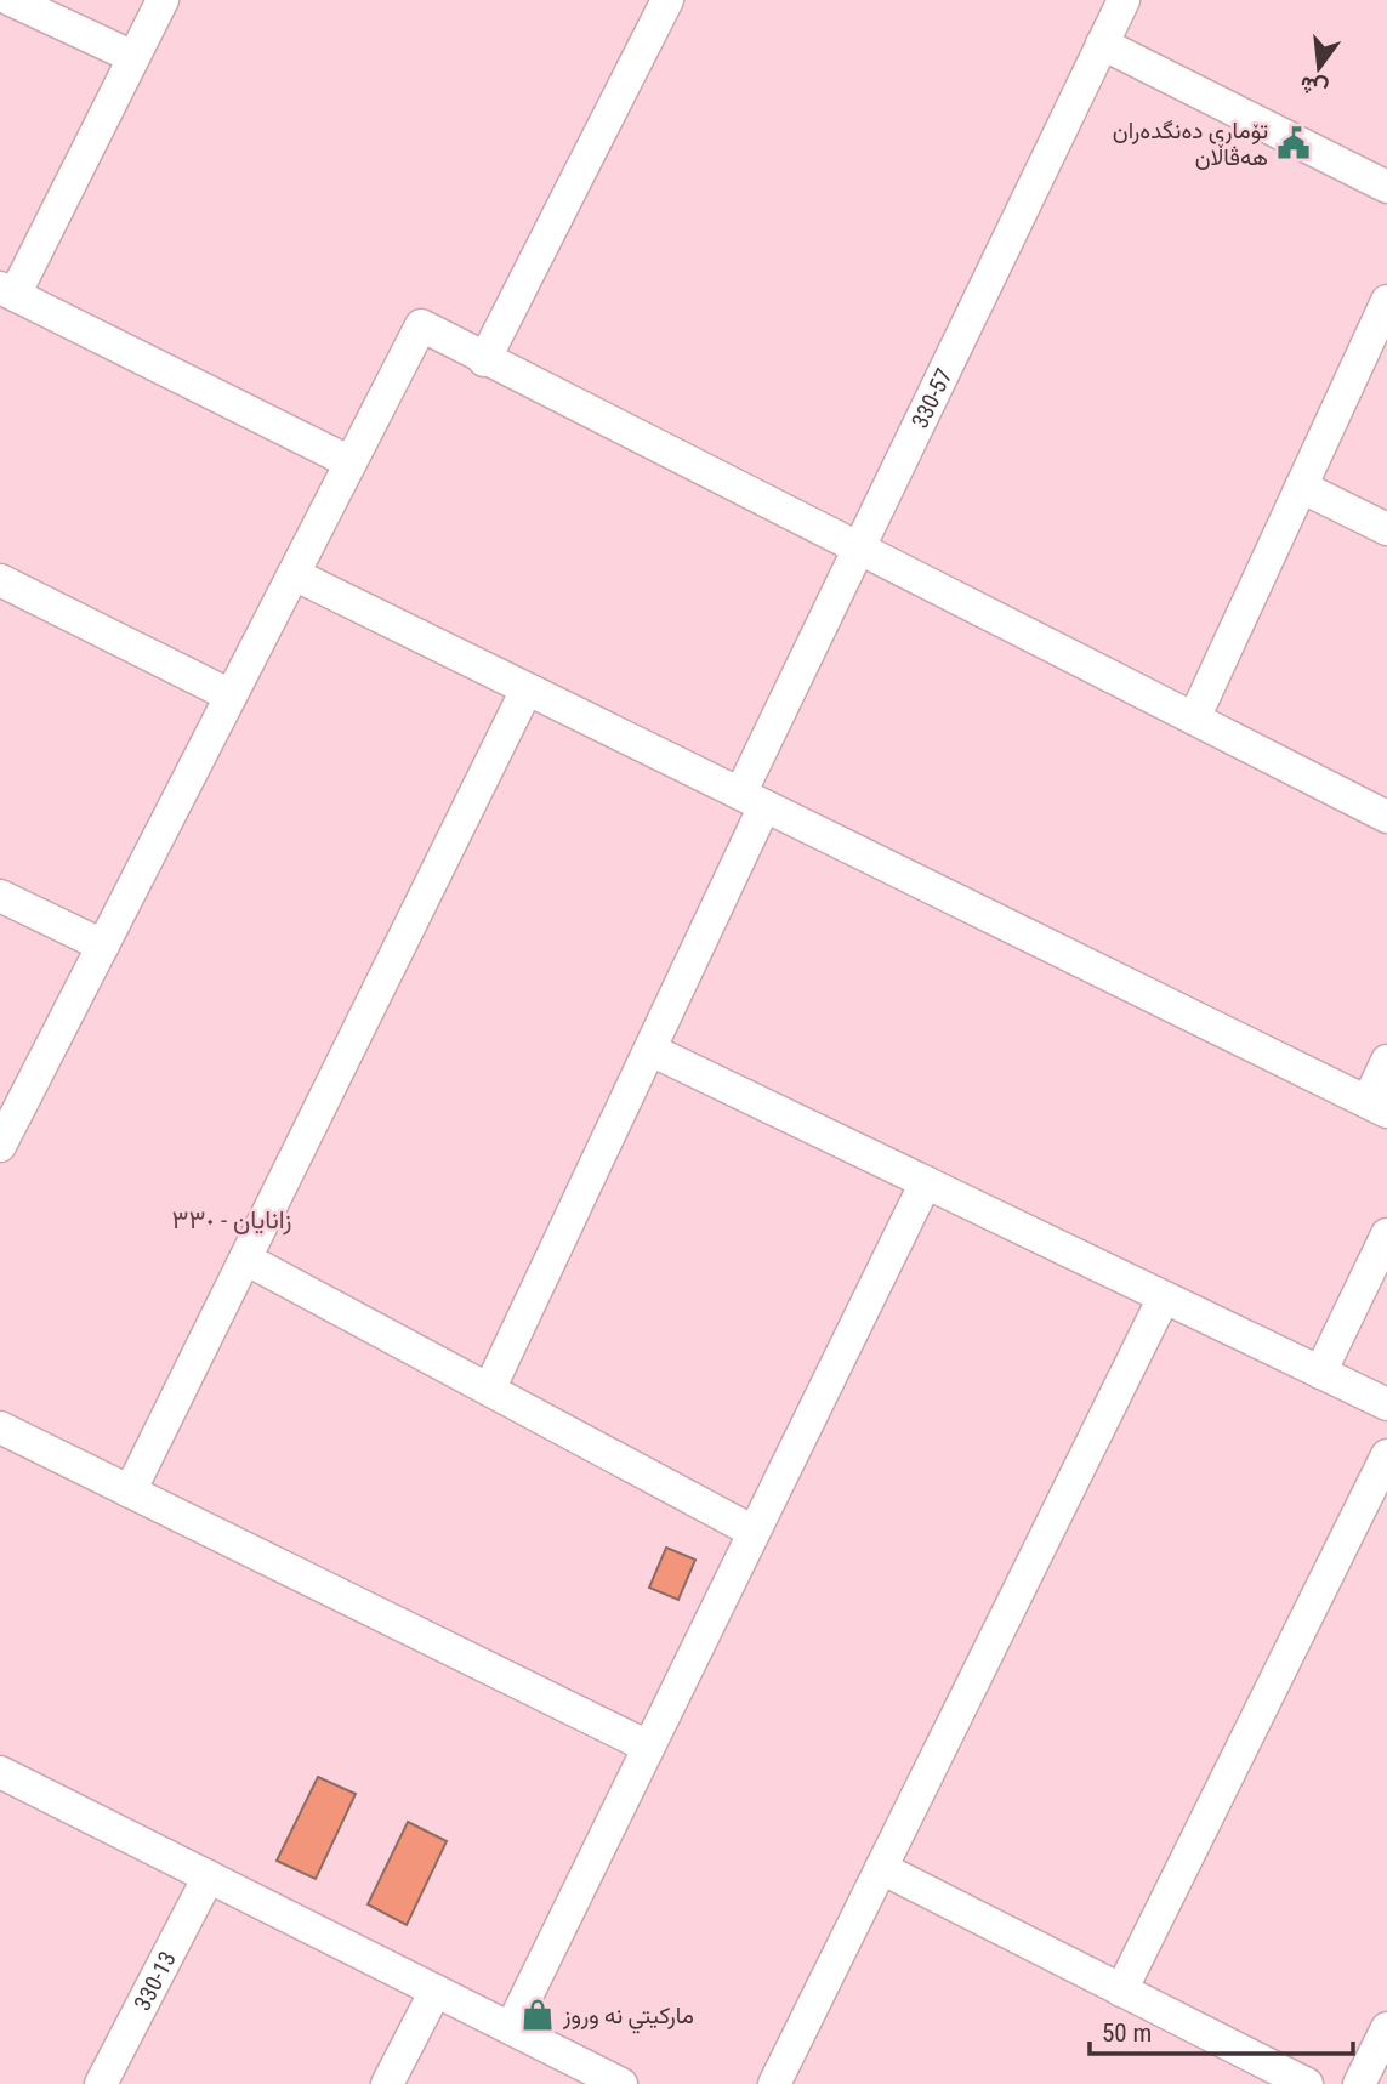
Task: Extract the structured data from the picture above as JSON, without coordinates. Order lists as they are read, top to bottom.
{
  "streets": {
    "street": ["330-57", "330-13"]
  },
  "districts": ["زانایان - ٣٣٠"],
  "places": {
    "public building": ["تۆماری دەنگدەران هەڤاڵان"],
    "shop": ["ماركيتي نه وروز"]
  },
  "scale_bar": "50 m",
  "north": "bottom"
}
